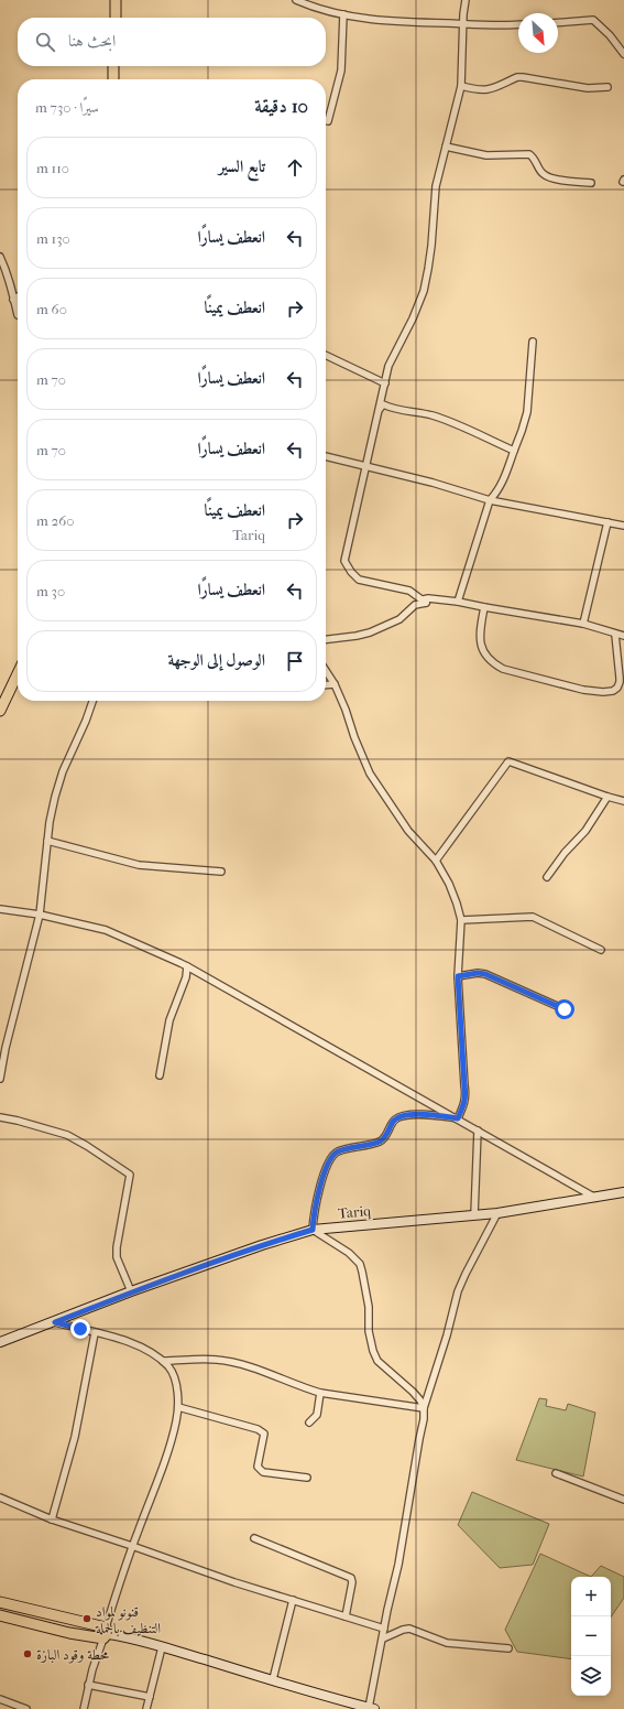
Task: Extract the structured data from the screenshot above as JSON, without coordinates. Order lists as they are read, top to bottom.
{
  "streets": {
    "main road": ["Tariq"]
  },
  "places": ["قنونو لمواد التنظيف بالجملة", "محطة وقود البازة"],
  "north": "bottom right",
  "page": {
    "search": "ابحث هنا",
    "heading": ["10 دقيقة", "سيرًا · 730 m"],
    "list": [
      ["تابع السير", "110 m"],
      ["انعطف يسارًا", "130 m"],
      ["انعطف يمينًا", "60 m"],
      ["انعطف يسارًا", "70 m"],
      ["انعطف يسارًا", "70 m"],
      ["انعطف يمينًا", "Tariq", "260 m"],
      ["انعطف يسارًا", "30 m"],
      "الوصول إلى الوجهة"
    ],
    "map_buttons": ["+", "−"]
  }
}
